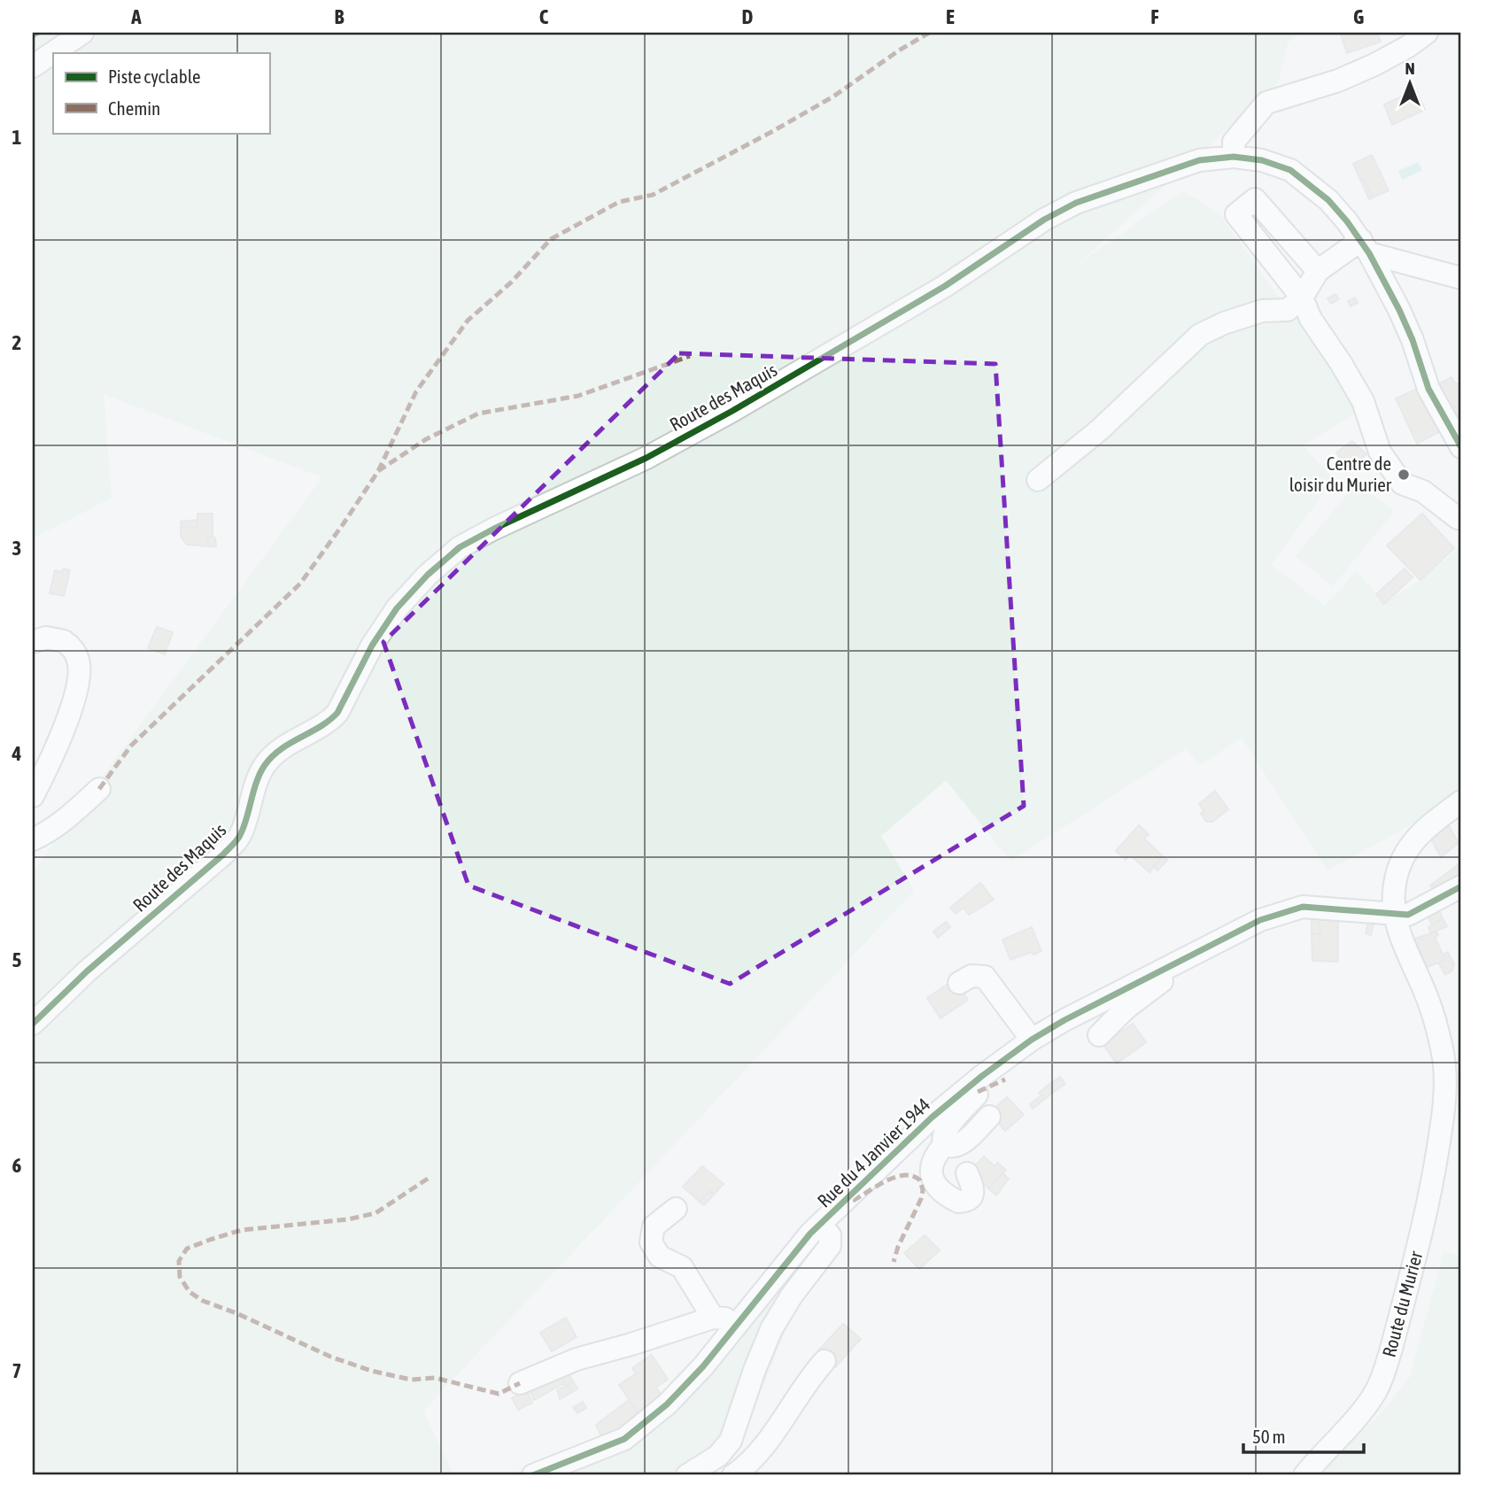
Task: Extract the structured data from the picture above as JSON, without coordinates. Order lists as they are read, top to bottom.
{
  "streets": {
    "street": ["Route des Maquis", "Rue du 4 Janvier 1944", "Route du Murier"]
  },
  "crossings": [
    ["Rue du 4 Janvier 1944", "Route du Murier"]
  ],
  "places": ["Centre de loisir du Murier"],
  "legend": ["Piste cyclable", "Chemin"],
  "scale_bar": "50 m",
  "north": "top",
  "grid": {
    "columns": [
      "A",
      "B",
      "C",
      "D",
      "E",
      "F",
      "G"
    ],
    "rows": [
      "1",
      "2",
      "3",
      "4",
      "5",
      "6",
      "7"
    ]
  }
}
